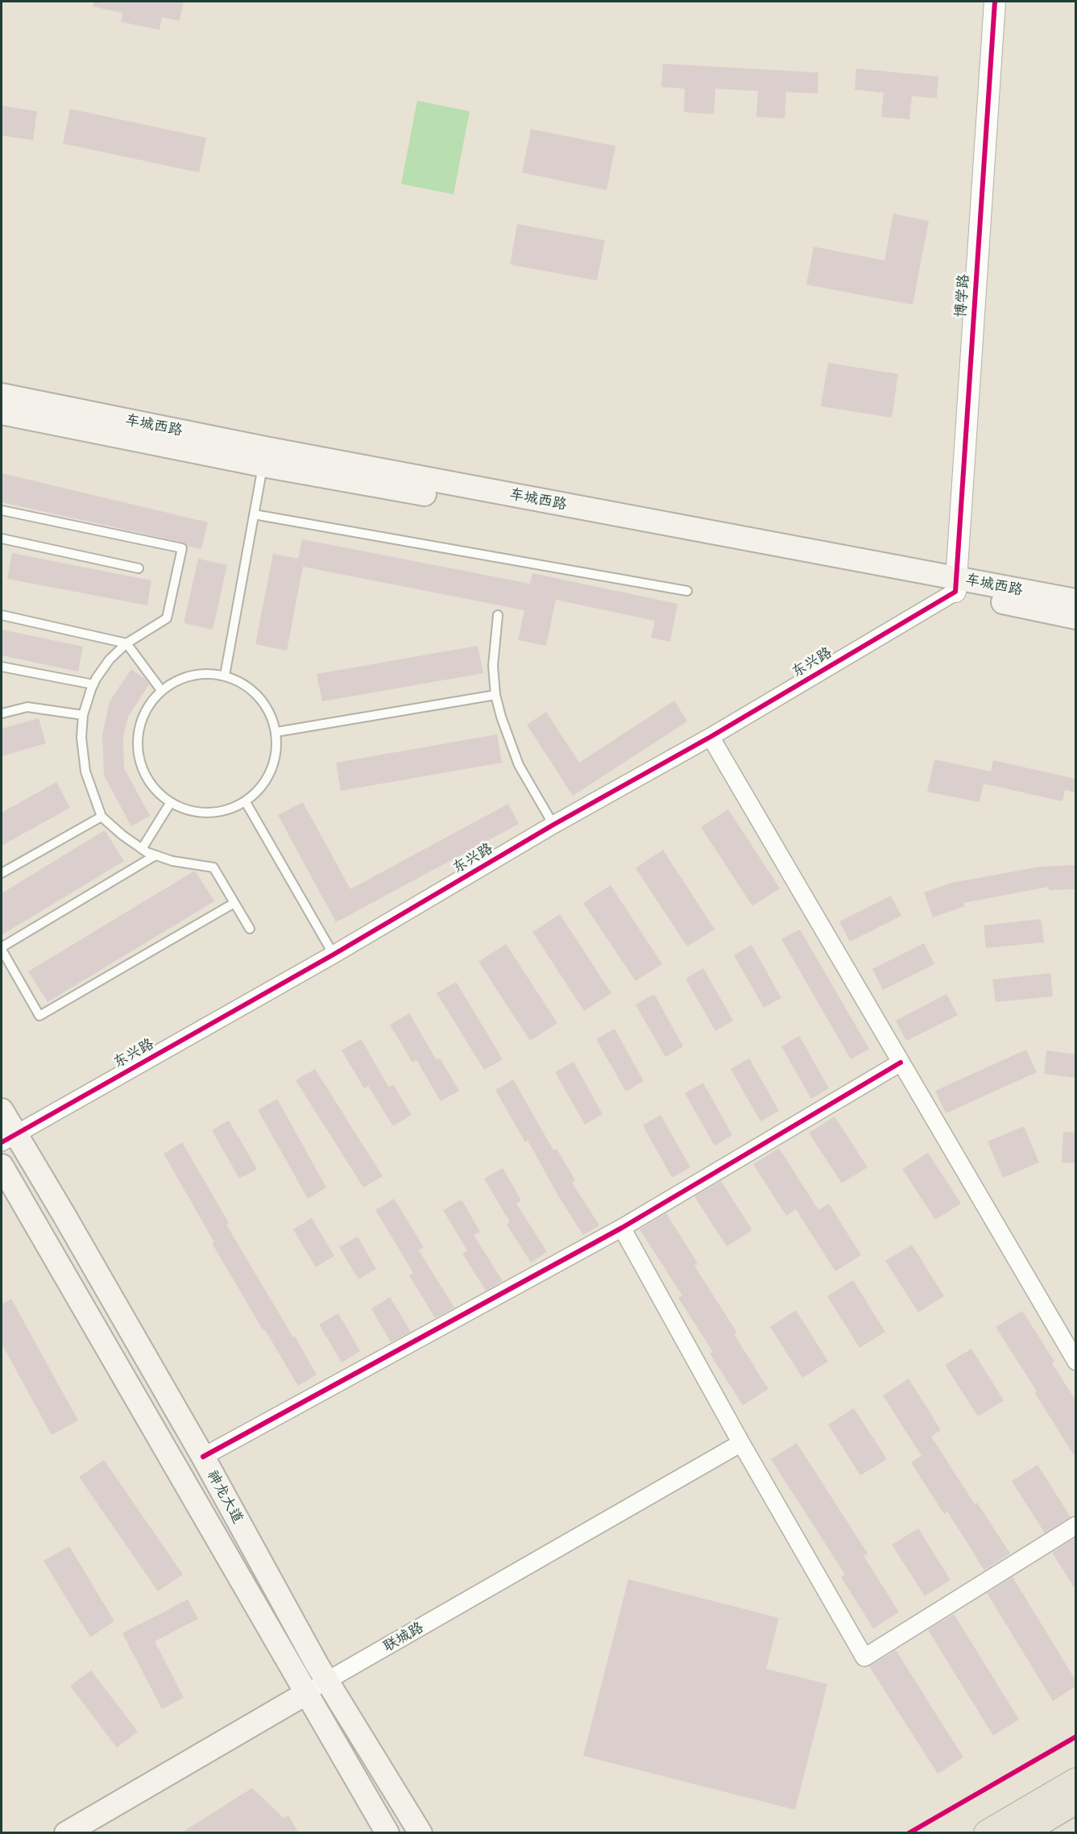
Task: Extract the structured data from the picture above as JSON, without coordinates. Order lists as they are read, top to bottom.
{
  "streets": {
    "main road": ["车城西路", "神龙大道", "联城路"],
    "street": ["博学路", "东兴路"]
  },
  "crossings": [
    ["博学路", "车城西路"],
    ["博学路", "东兴路"],
    ["车城西路", "东兴路"],
    ["东兴路", "神龙大道"],
    ["神龙大道", "联城路"]
  ]
}
